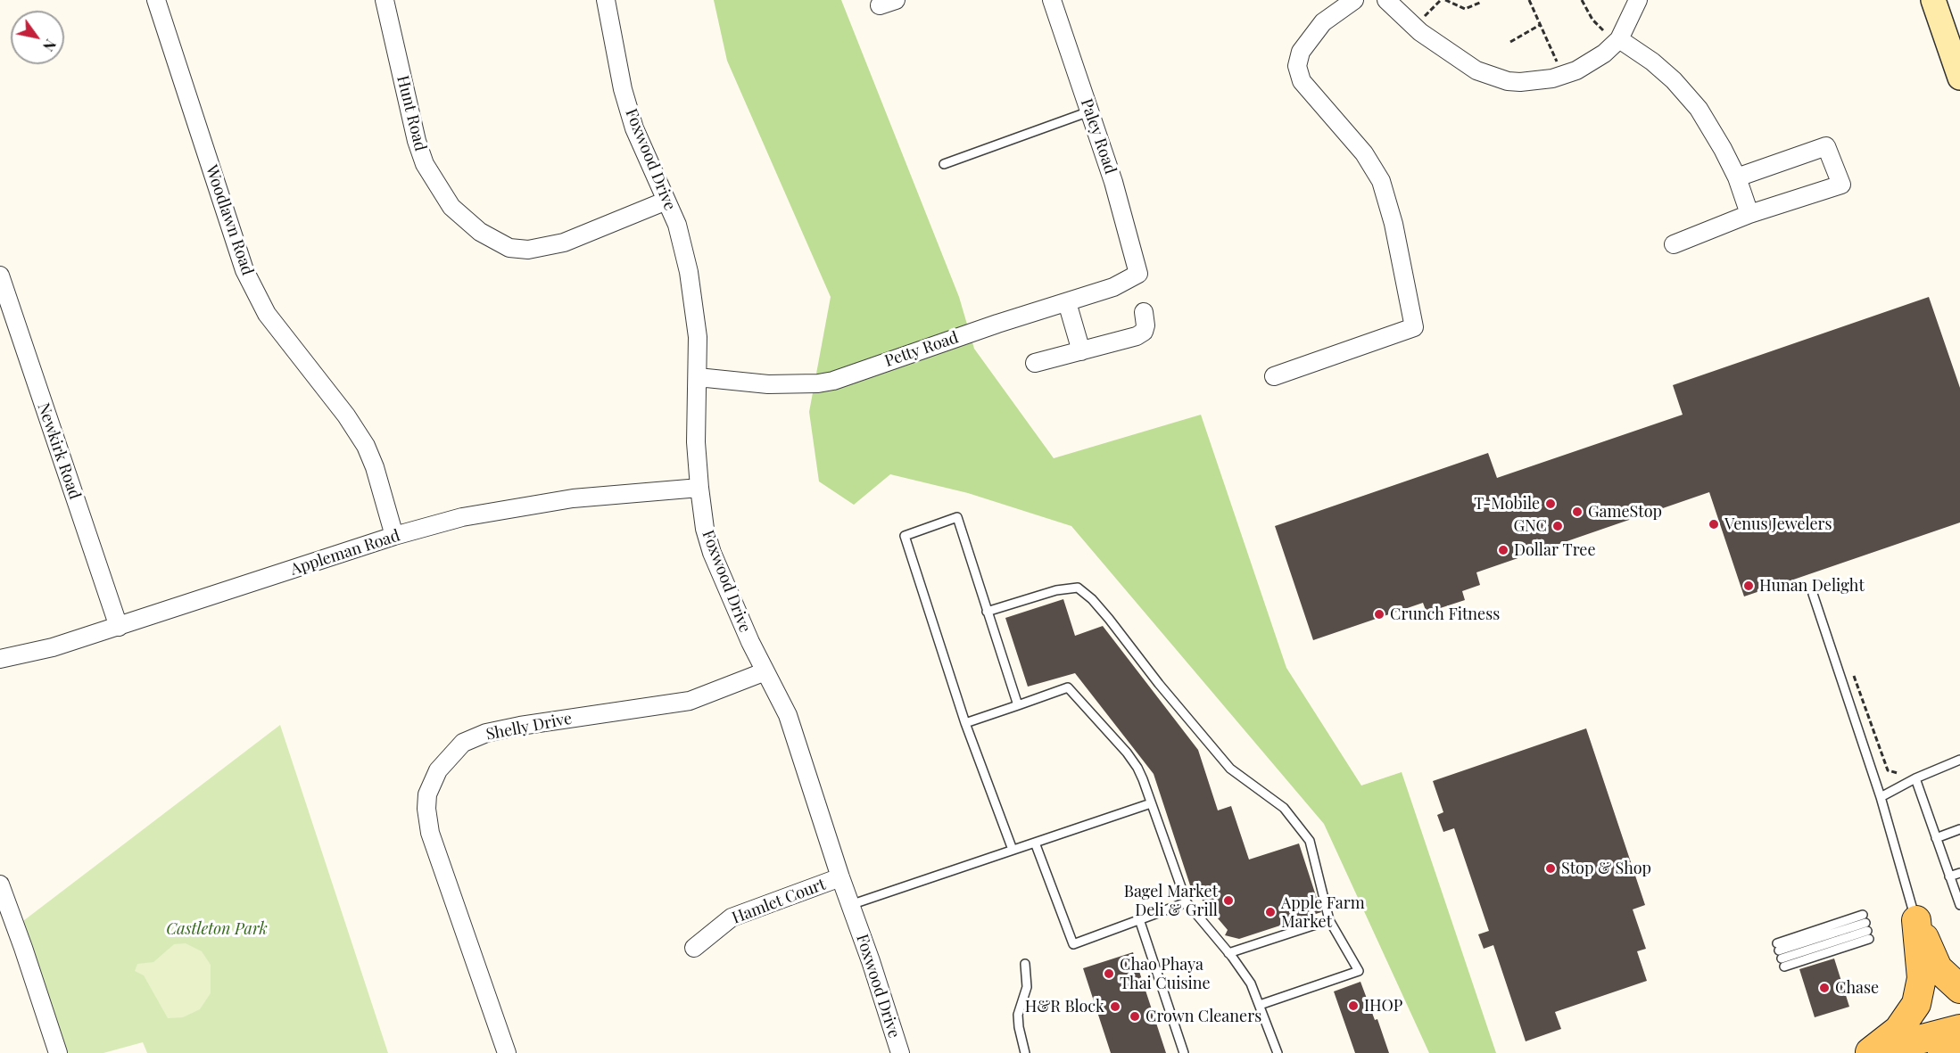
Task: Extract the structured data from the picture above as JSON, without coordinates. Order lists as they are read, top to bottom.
{
  "streets": {
    "street": [
      "Hunt Road",
      "Paley Road",
      "Foxwood Drive",
      "Woodlawn Road",
      "Petty Road",
      "Newkirk Road",
      "Appleman Road",
      "Shelly Drive",
      "Hamlet Court"
    ]
  },
  "crossings": [
    ["Hunt Road", "Foxwood Drive"],
    ["Paley Road", "Petty Road"],
    ["Foxwood Drive", "Petty Road"],
    ["Foxwood Drive", "Appleman Road"],
    ["Foxwood Drive", "Shelly Drive"],
    ["Foxwood Drive", "Hamlet Court"],
    ["Woodlawn Road", "Appleman Road"],
    ["Newkirk Road", "Appleman Road"]
  ],
  "parks": ["Castleton Park"],
  "places": [
    "T-Mobile",
    "GameStop",
    "Venus Jewelers",
    "GNC",
    "Dollar Tree",
    "Hunan Delight",
    "Crunch Fitness",
    "Stop & Shop",
    "Bagel Market Deli & Grill",
    "Apple Farm Market",
    "Chao Phaya Thai Cuisine",
    "Chase",
    "IHOP",
    "H&R Block",
    "Crown Cleaners"
  ],
  "north": "bottom right"
}
